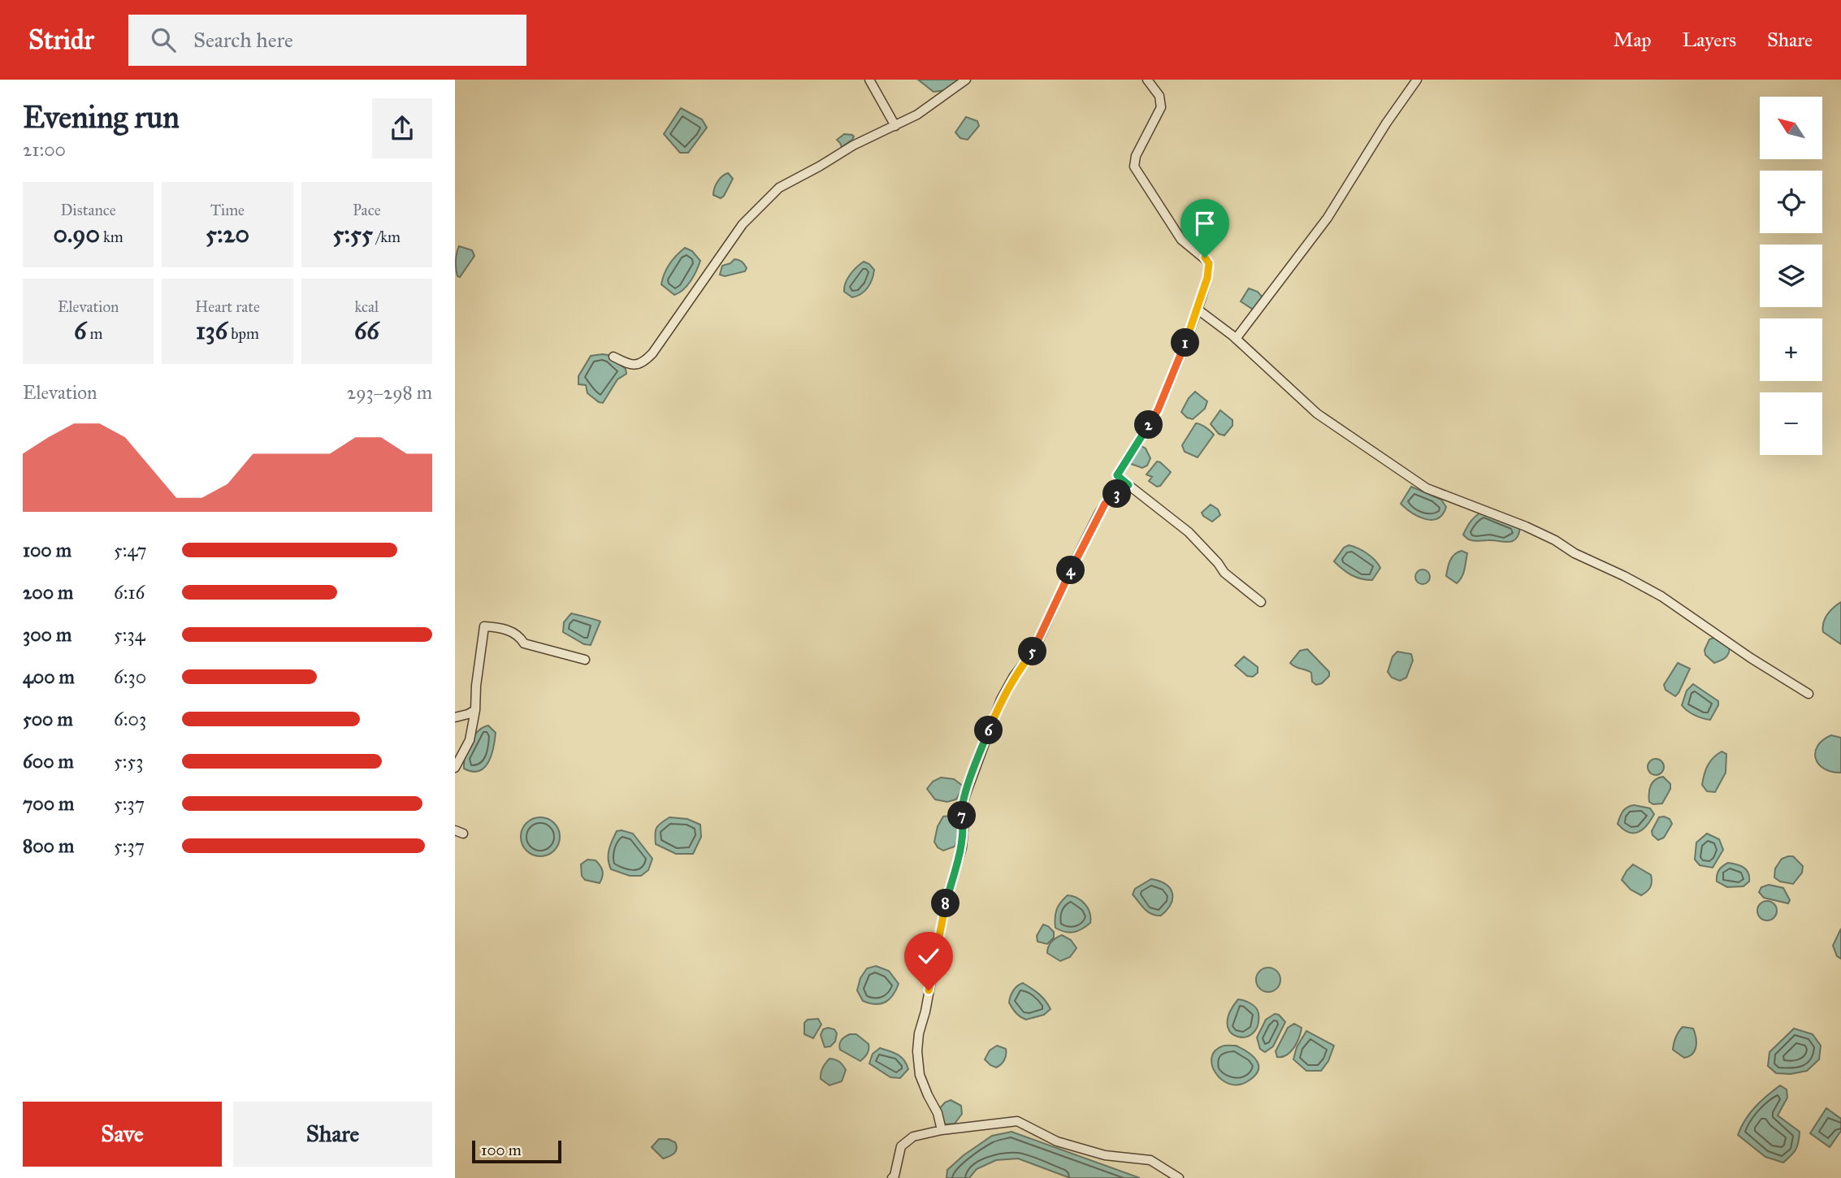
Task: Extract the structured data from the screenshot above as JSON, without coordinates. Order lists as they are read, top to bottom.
{
  "scale_bar": "100 m",
  "north": "top left",
  "page": {
    "header": "Stridr",
    "search": "Search here",
    "nav": ["Map", "Layers", "Share"],
    "heading": ["Evening run", "21:00"],
    "map_buttons": ["+", "−"],
    "stats": [
      ["Distance", "0.90 km"],
      ["Time", "5:20"],
      ["Pace", "5:55 /km"],
      ["Elevation", "6 m"],
      ["Heart rate", "136 bpm"],
      ["kcal", "66"]
    ],
    "pins": [
      "1",
      "2",
      "3",
      "4",
      "5",
      "6",
      "7",
      "8"
    ],
    "chart": ["Elevation", "293–298 m"],
    "list": [
      {
        "name": "100 m",
        "note": "5:47"
      },
      {
        "name": "200 m",
        "note": "6:16"
      },
      {
        "name": "300 m",
        "note": "5:34"
      },
      {
        "name": "400 m",
        "note": "6:30"
      },
      {
        "name": "500 m",
        "note": "6:03"
      },
      {
        "name": "600 m",
        "note": "5:53"
      },
      {
        "name": "700 m",
        "note": "5:37"
      },
      {
        "name": "800 m",
        "note": "5:37"
      }
    ],
    "buttons": ["Save", "Share"],
    "scale": "100 m"
  }
}
